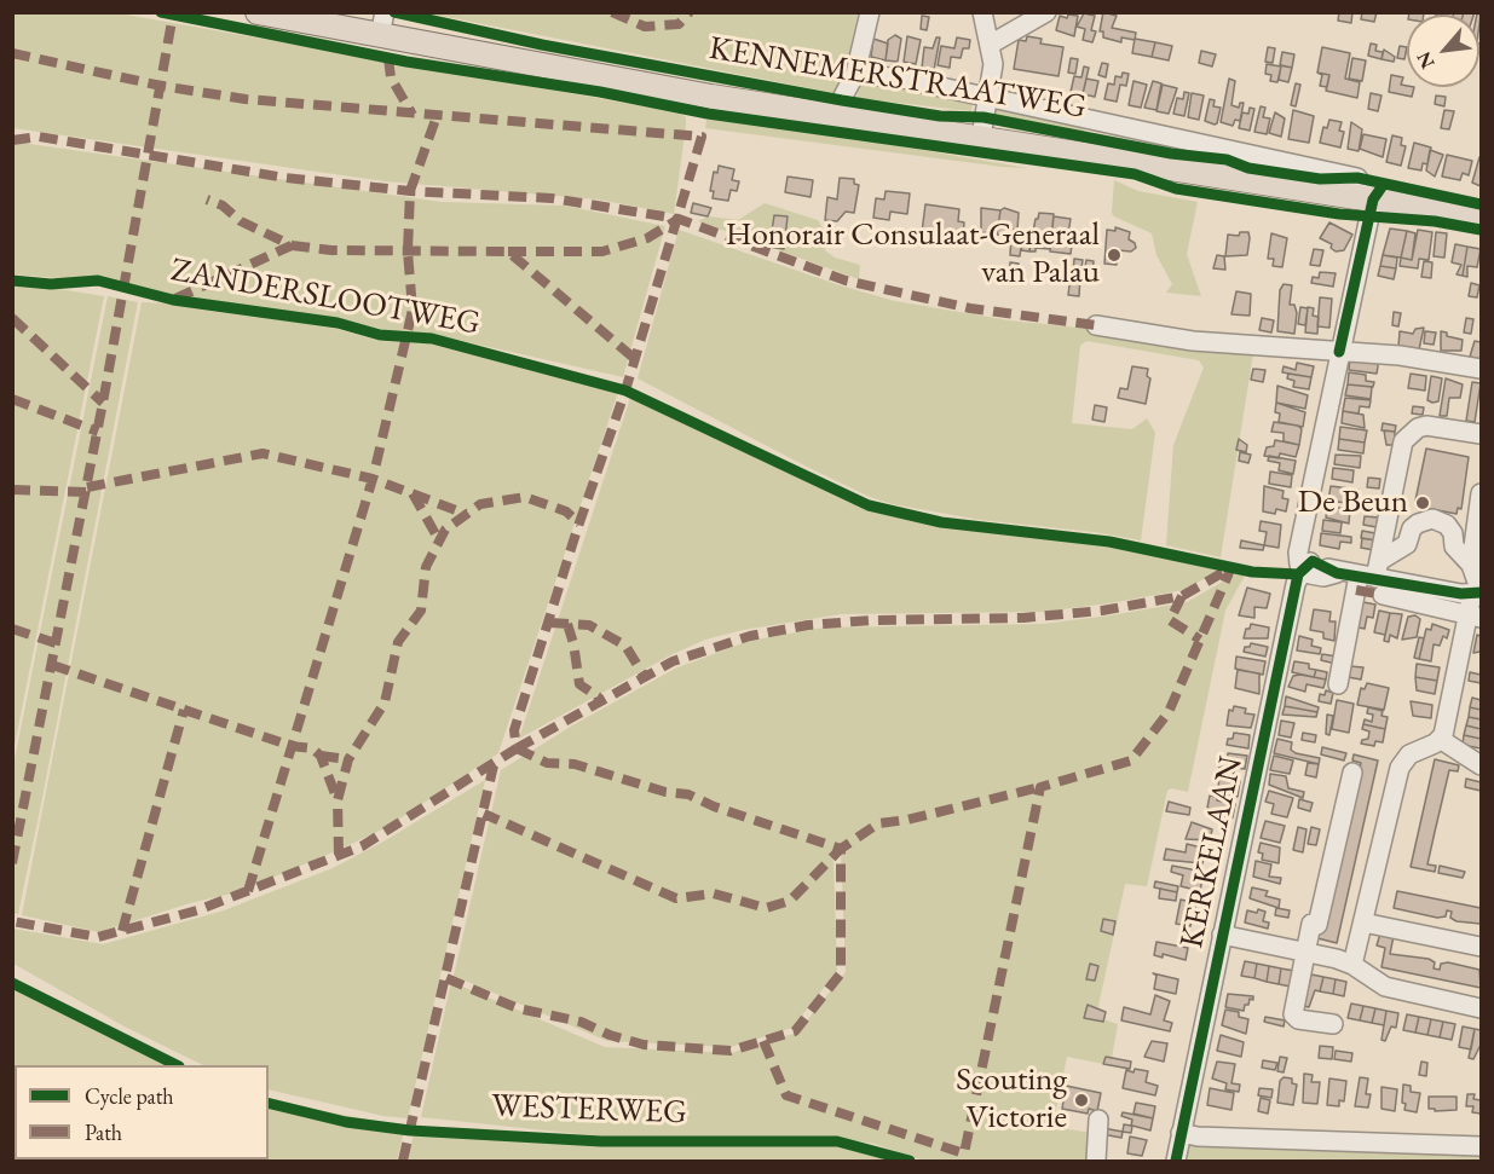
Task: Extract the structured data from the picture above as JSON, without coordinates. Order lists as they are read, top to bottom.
{
  "streets": {
    "main road": ["KENNEMERSTRAATWEG"],
    "street": ["KERKELAAN"],
    "cycle path": ["ZANDERSLOOTWEG", "WESTERWEG"]
  },
  "crossings": [
    ["KENNEMERSTRAATWEG", "KERKELAAN"]
  ],
  "places": ["Honorair Consulaat-Generaal van Palau", "De Beun", "Scouting Victorie"],
  "legend": ["Cycle path", "Path"],
  "north": "bottom left"
}
